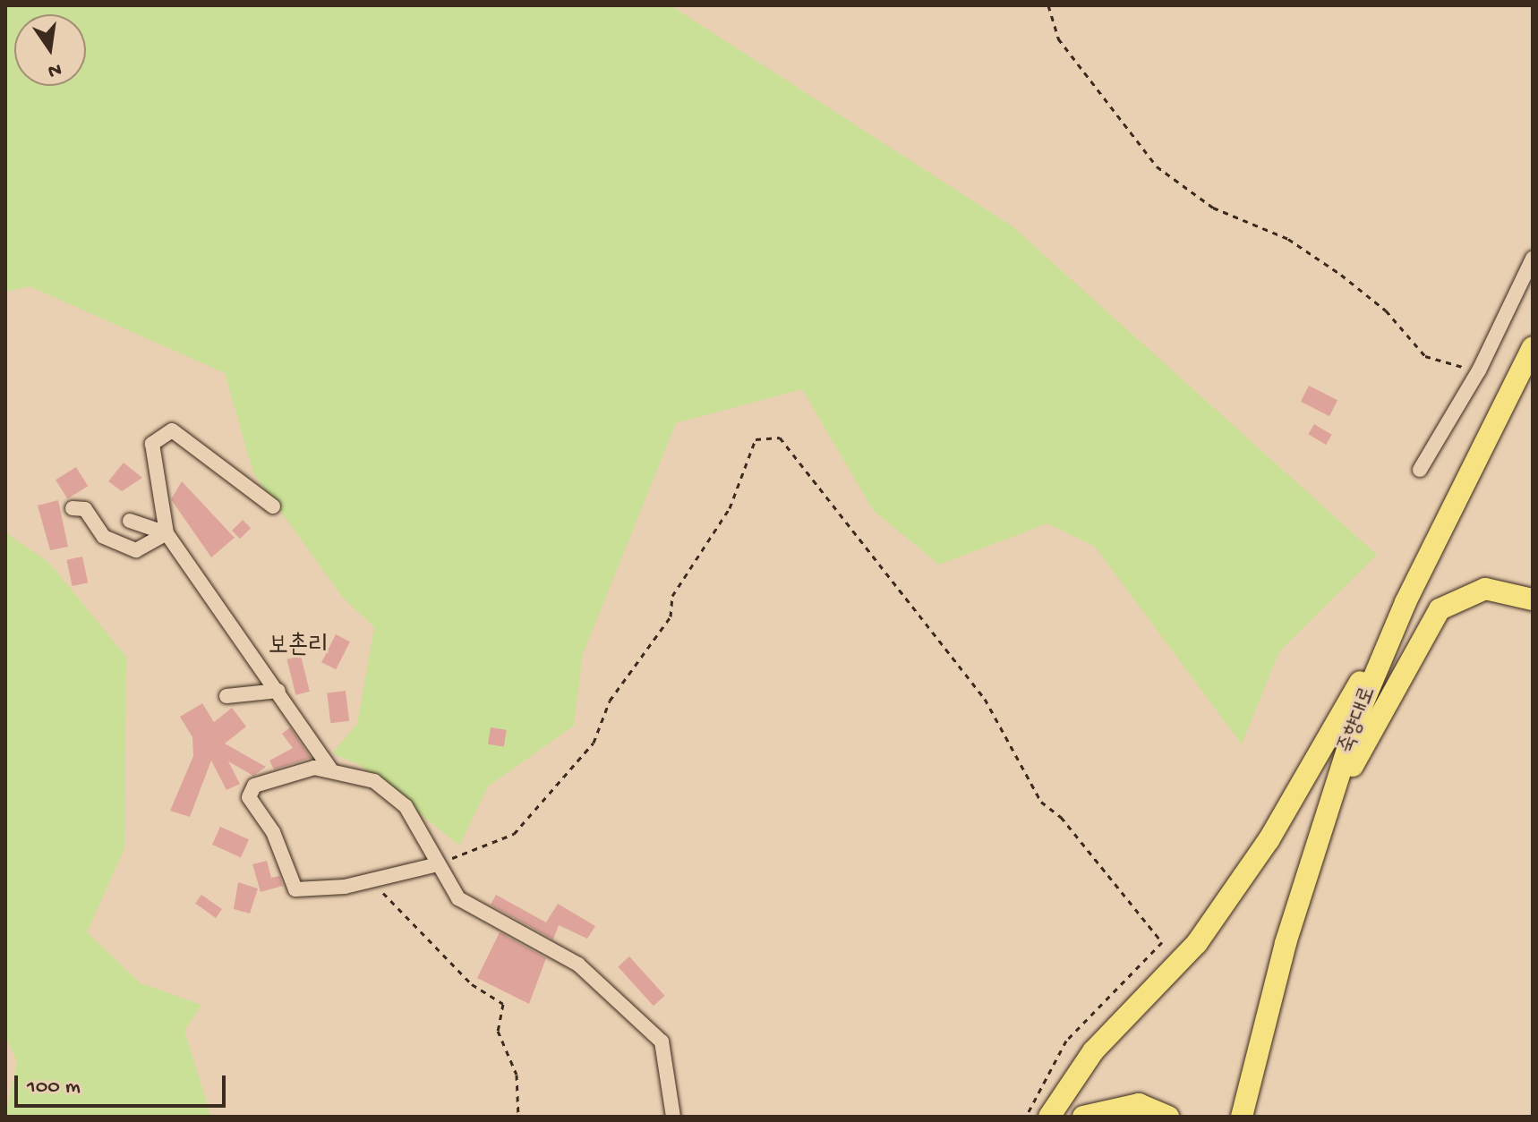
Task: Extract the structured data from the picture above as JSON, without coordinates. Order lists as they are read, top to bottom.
{
  "streets": {
    "main road": ["죽향대로"]
  },
  "districts": ["보촌리"],
  "scale_bar": "100 m",
  "north": "bottom"
}
